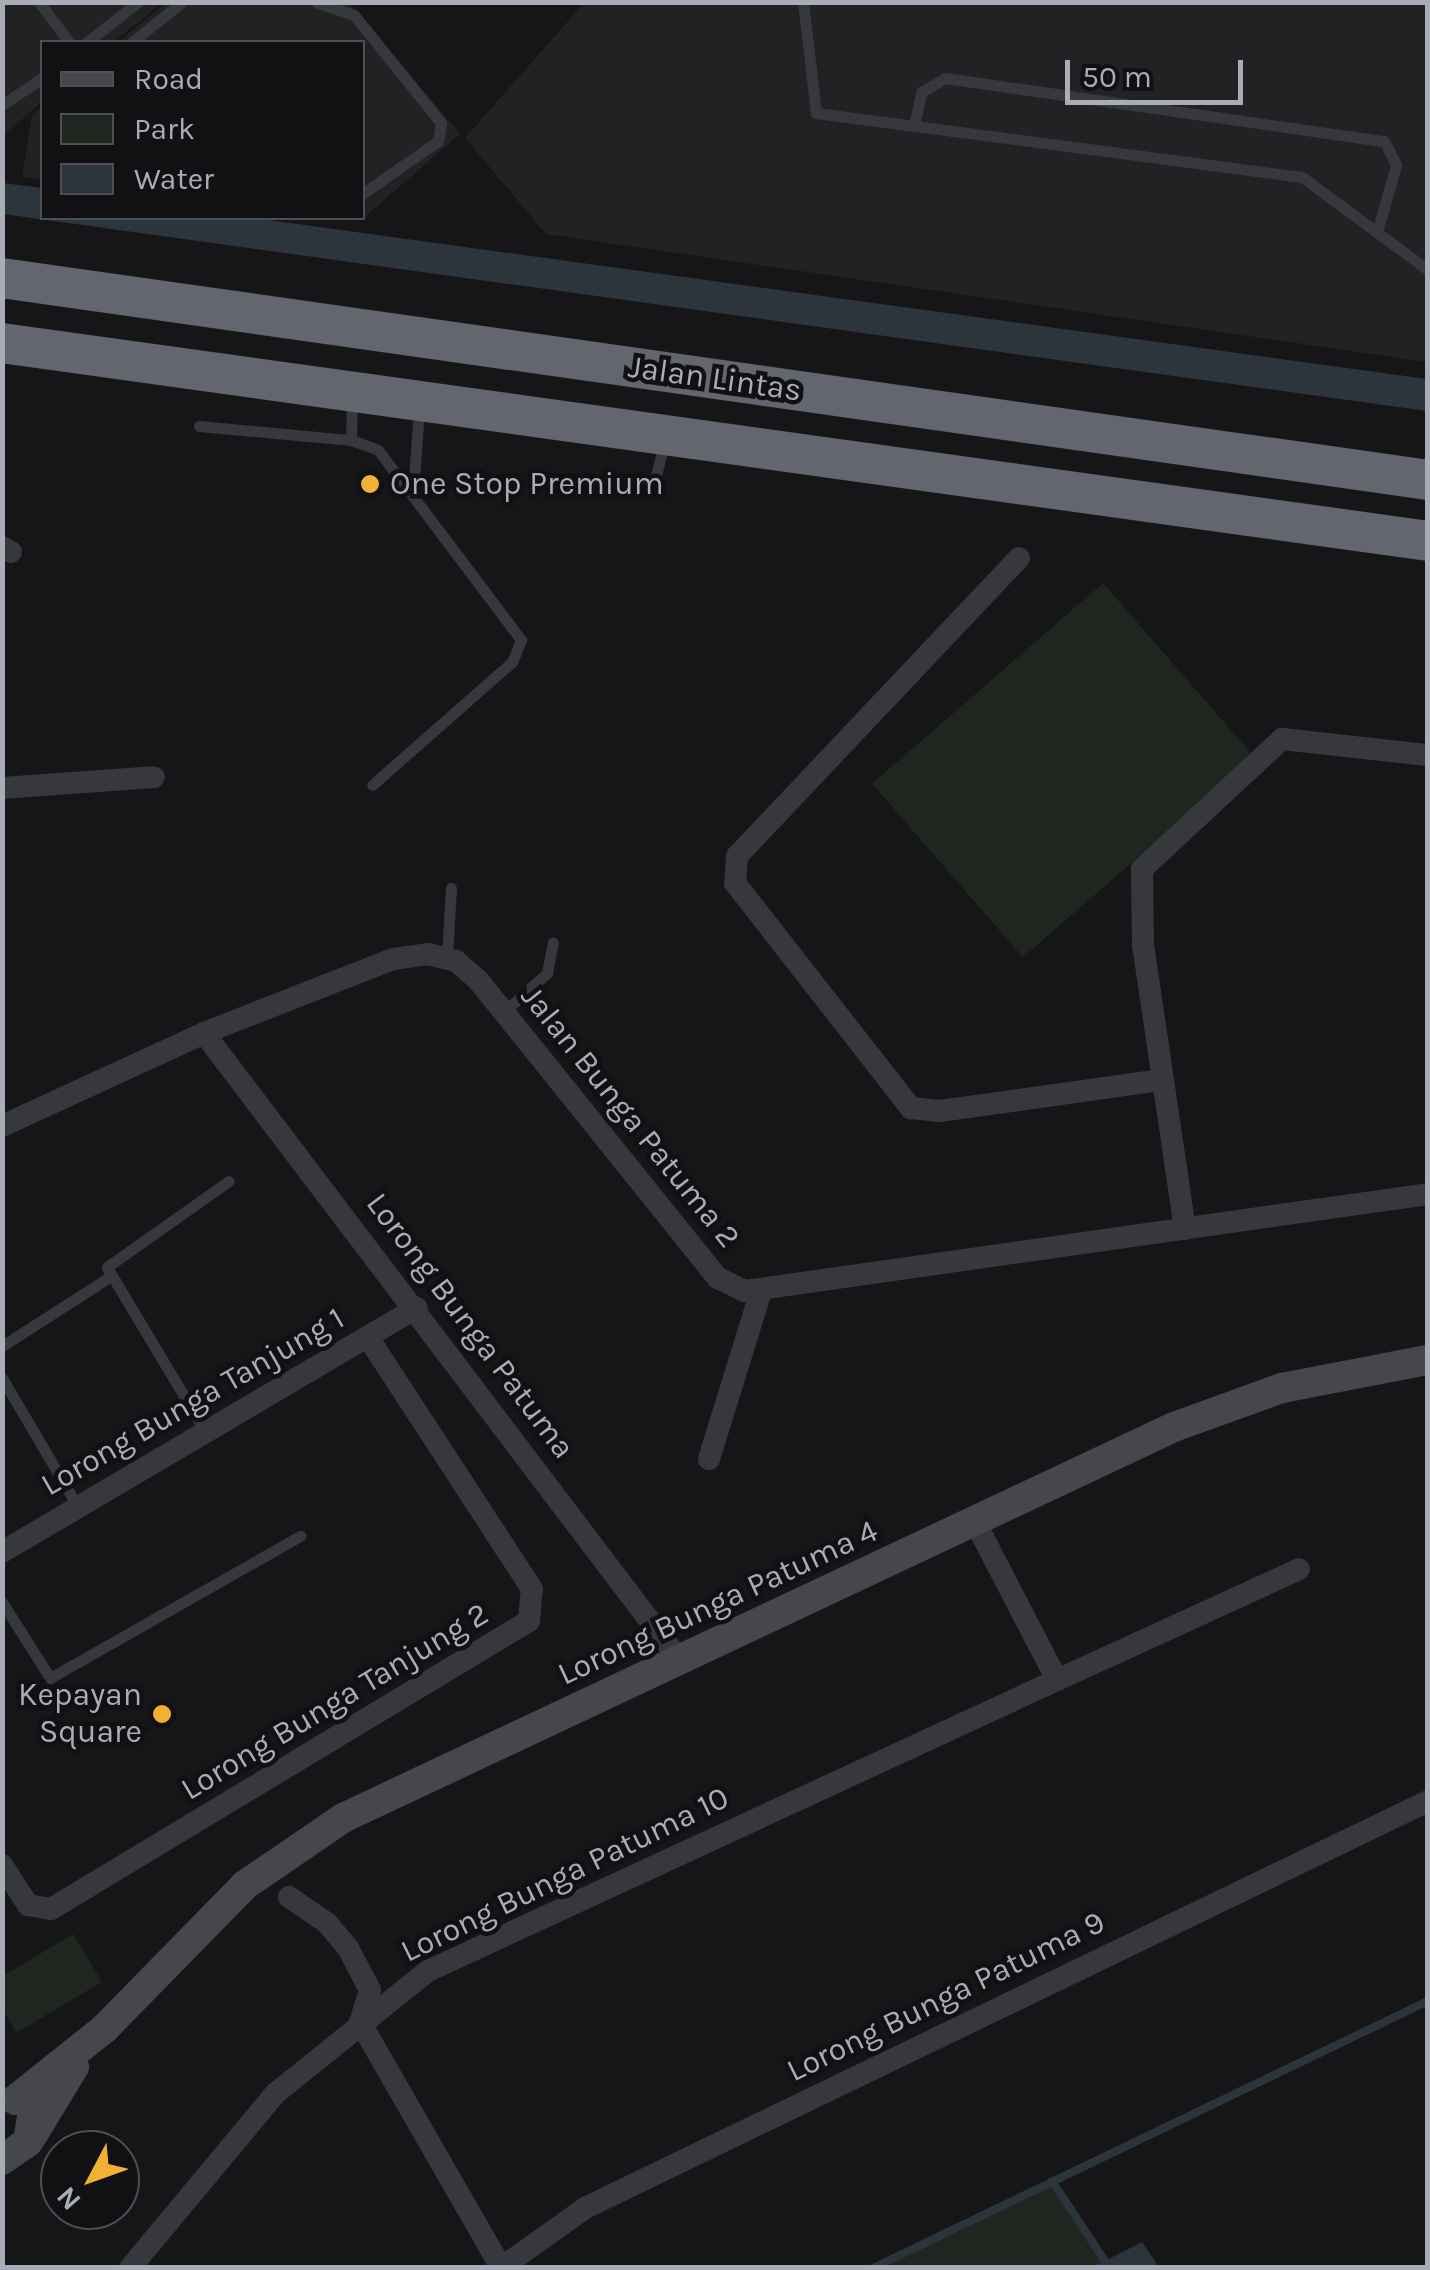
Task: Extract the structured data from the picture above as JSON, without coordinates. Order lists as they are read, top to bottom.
{
  "streets": {
    "highway": ["Jalan Lintas"],
    "street": [
      "Jalan Bunga Patuma 2",
      "Lorong Bunga Patuma",
      "Lorong Bunga Tanjung 1",
      "Lorong Bunga Patuma 4",
      "Lorong Bunga Tanjung 2",
      "Lorong Bunga Patuma 10",
      "Lorong Bunga Patuma 9"
    ]
  },
  "crossings": [
    ["Lorong Bunga Patuma", "Lorong Bunga Tanjung 1"],
    ["Lorong Bunga Patuma", "Lorong Bunga Patuma 4"],
    ["Lorong Bunga Tanjung 1", "Lorong Bunga Tanjung 2"]
  ],
  "places": ["One Stop Premium", "Kepayan Square"],
  "legend": ["Road", "Park", "Water"],
  "scale_bar": "50 m",
  "north": "bottom left"
}
